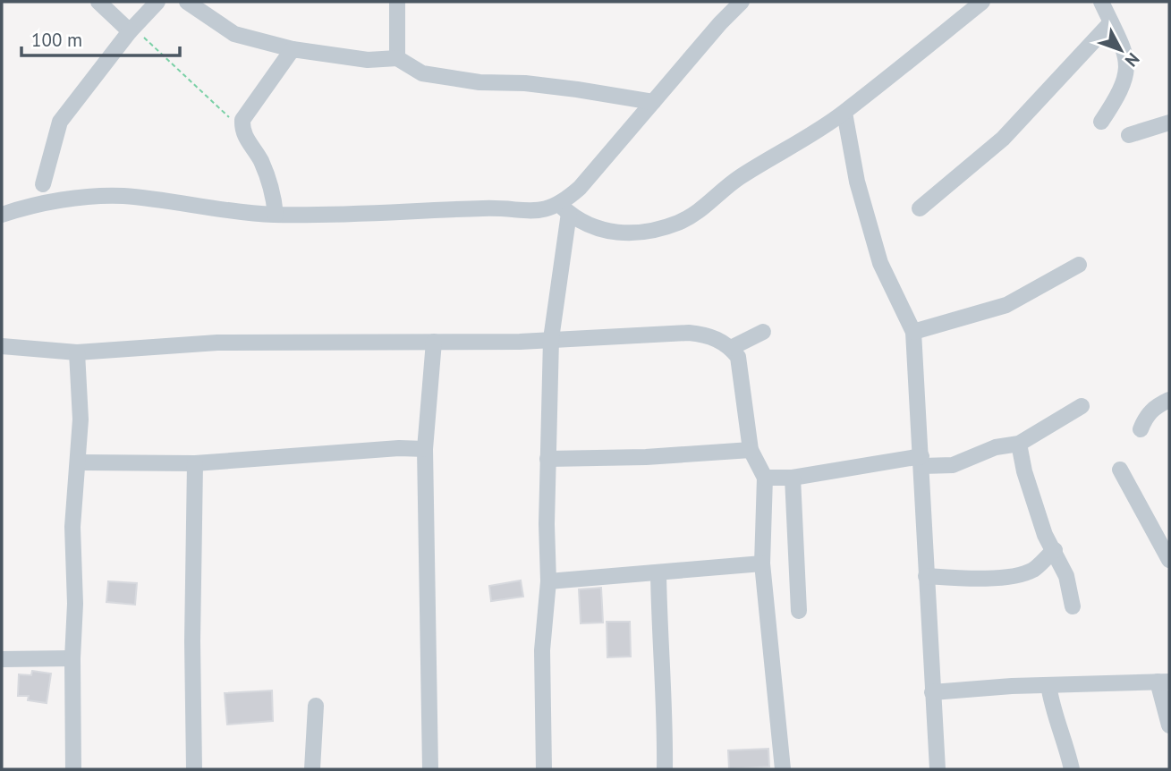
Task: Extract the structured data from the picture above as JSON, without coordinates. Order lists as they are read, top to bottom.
{
  "scale_bar": "100 m",
  "north": "bottom right"
}
